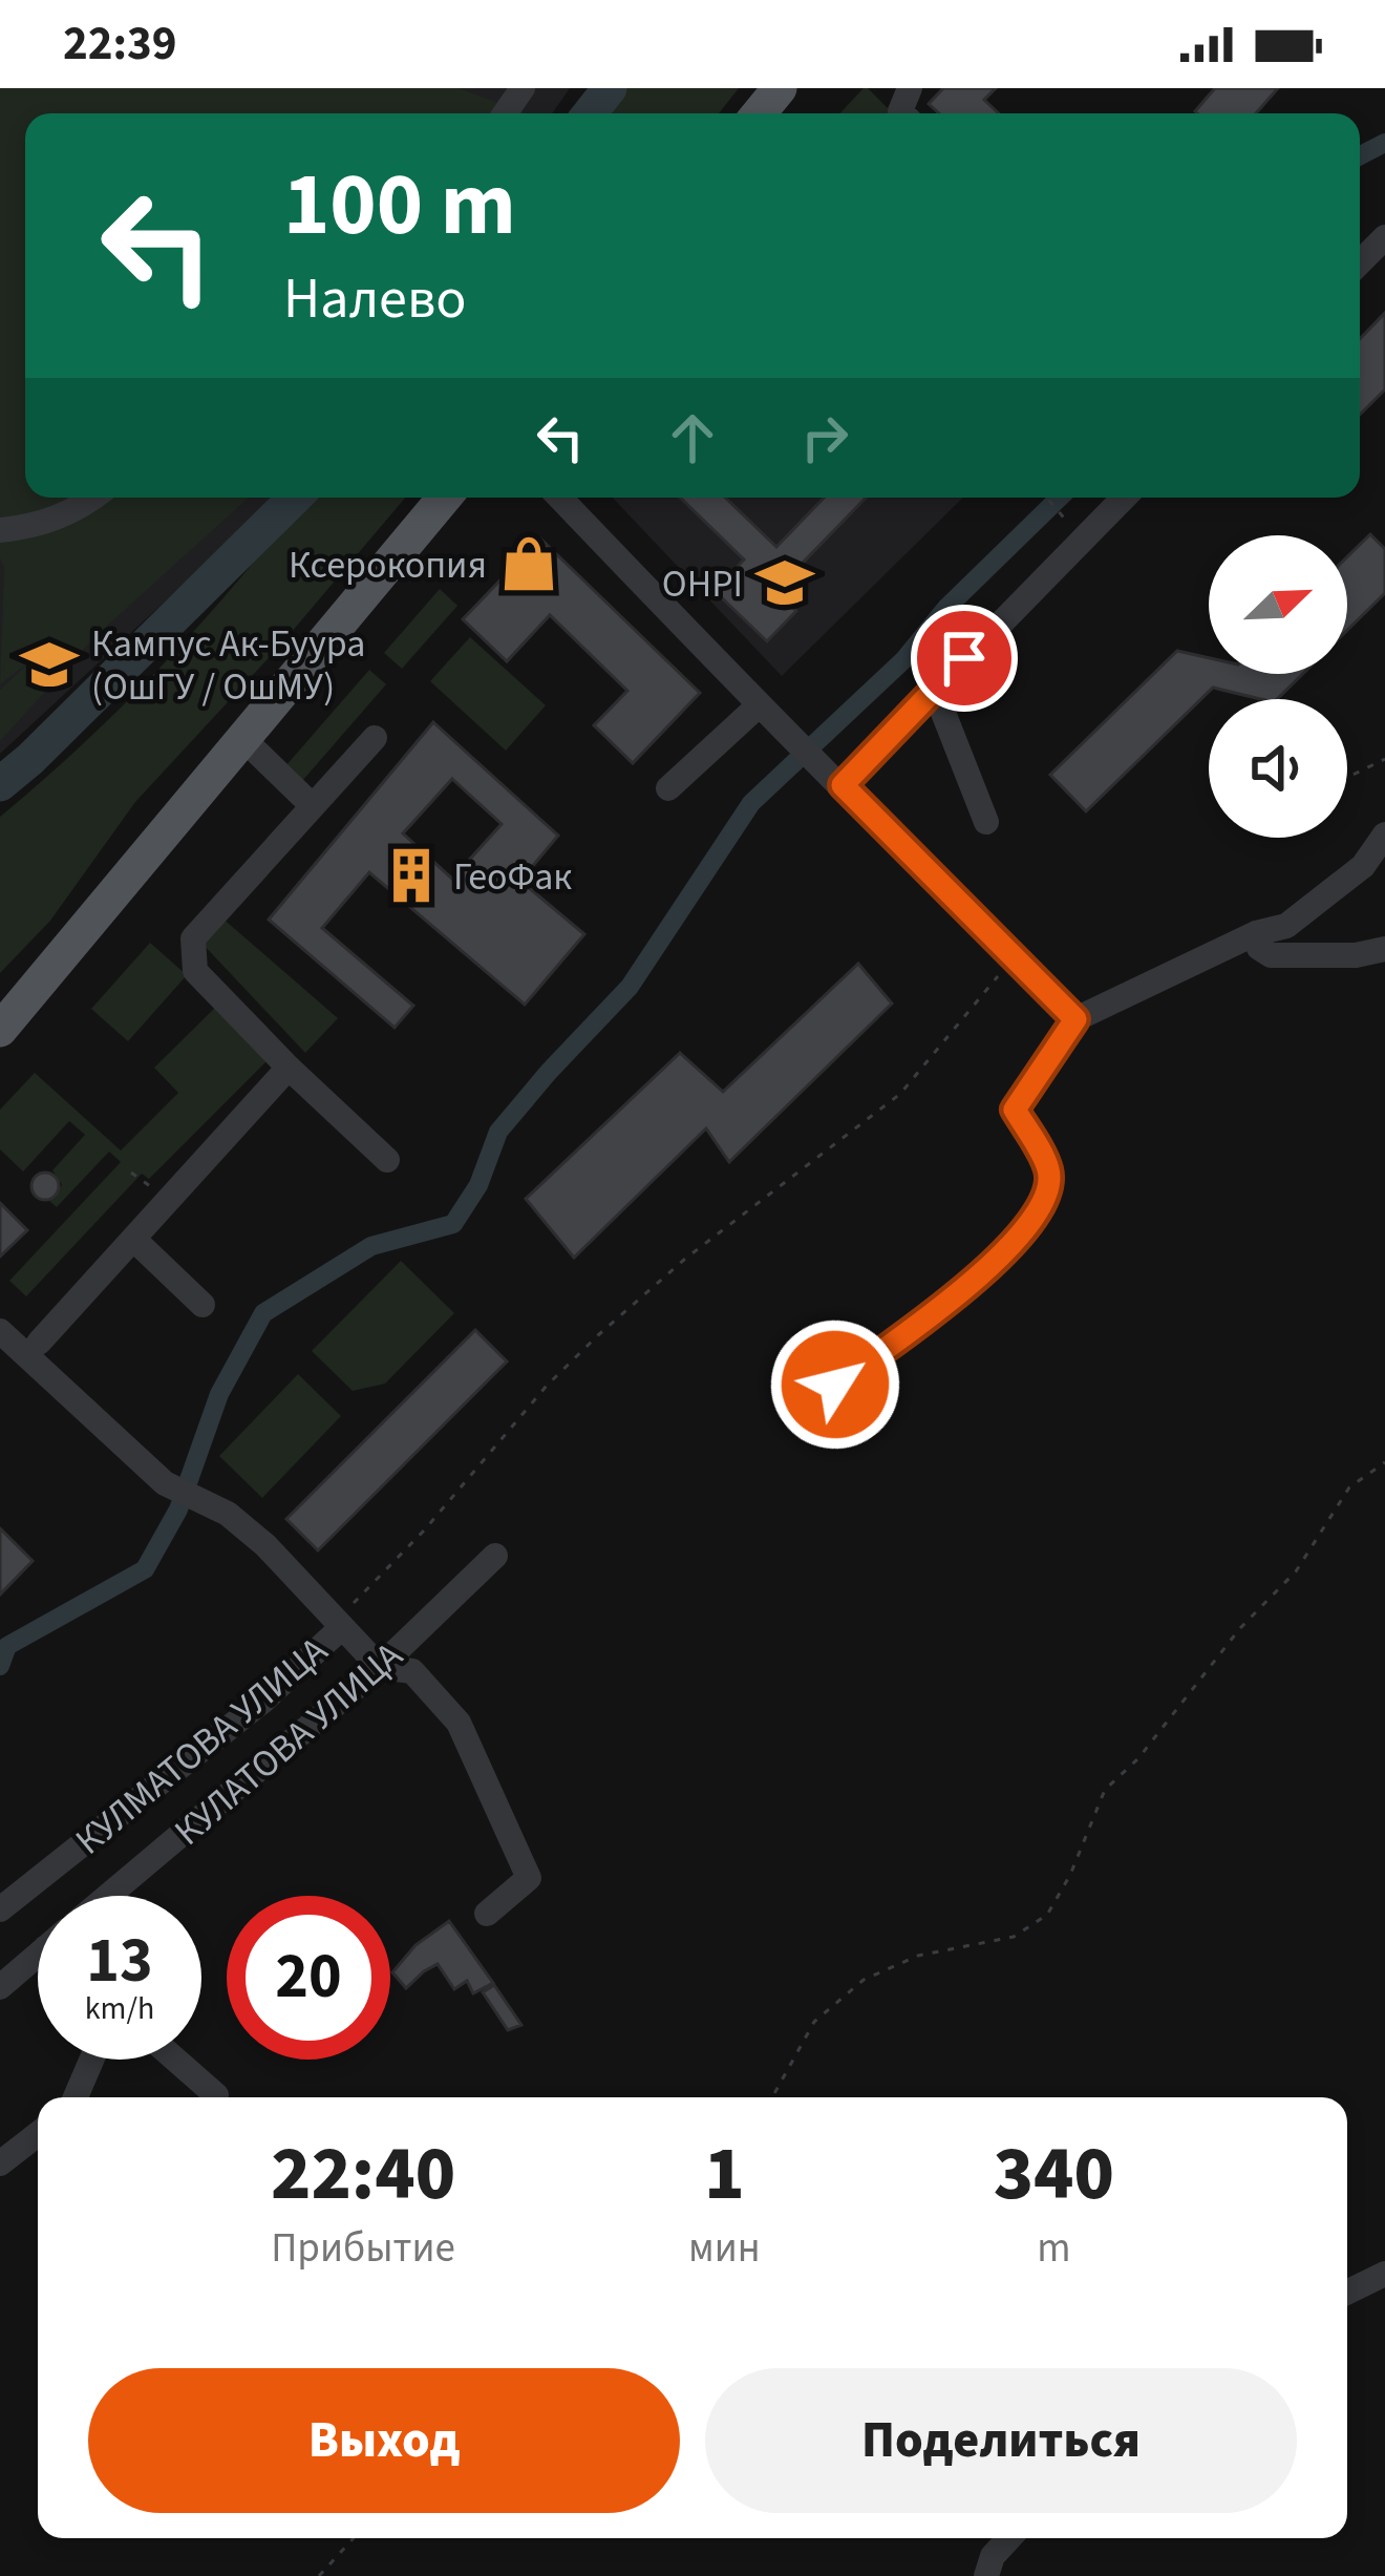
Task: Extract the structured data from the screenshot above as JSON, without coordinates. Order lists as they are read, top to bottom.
{
  "streets": {
    "street": ["КУЛАТОВА УЛИЦА", "КУЛМАТОВА УЛИЦА"]
  },
  "places": {
    "shop": ["Ксерокопия"],
    "school or university": ["OHPI", "Кампус Ак-Буура (ОшГУ / ОшМУ)"],
    "building": ["ГеоФак"]
  },
  "north": "top right",
  "page": {
    "status": "22:39",
    "turn": ["100 m", "Налево"],
    "speed": "13 km/h",
    "limit": "20",
    "eta": [
      "22:40",
      "Прибытие",
      "1",
      "мин",
      "340",
      "m"
    ],
    "buttons": ["Выход", "Поделиться"]
  }
}
